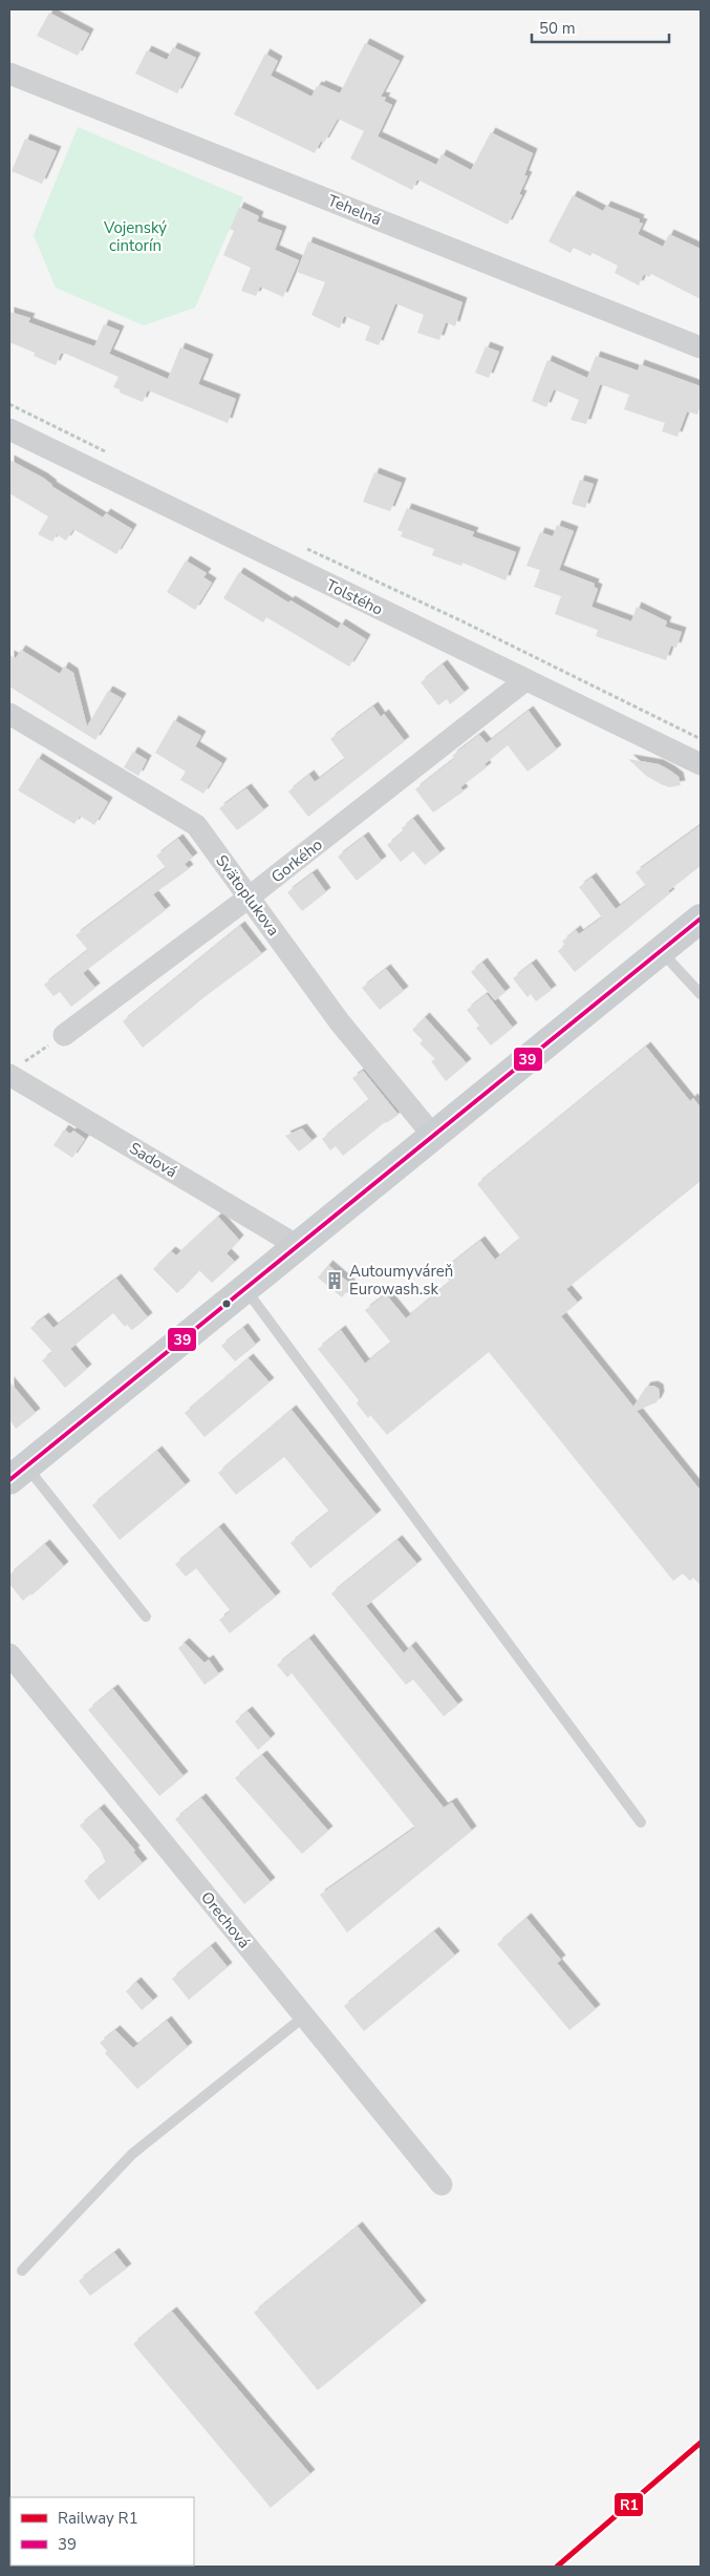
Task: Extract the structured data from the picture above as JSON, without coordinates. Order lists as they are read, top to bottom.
{
  "streets": {
    "street": [
      "Tehelná",
      "Tolstého",
      "Gorkého",
      "Svätoplukova",
      "Sadová",
      "Orechová"
    ]
  },
  "crossings": [
    ["Tolstého", "Gorkého"],
    ["Gorkého", "Svätoplukova"]
  ],
  "parks": ["Vojenský cintorín"],
  "places": {
    "building": ["Autoumyváreň Eurowash.sk"]
  },
  "lines": ["transit line 39", "rail line R1"],
  "legend": ["Railway R1", "39"],
  "scale_bar": "50 m"
}
